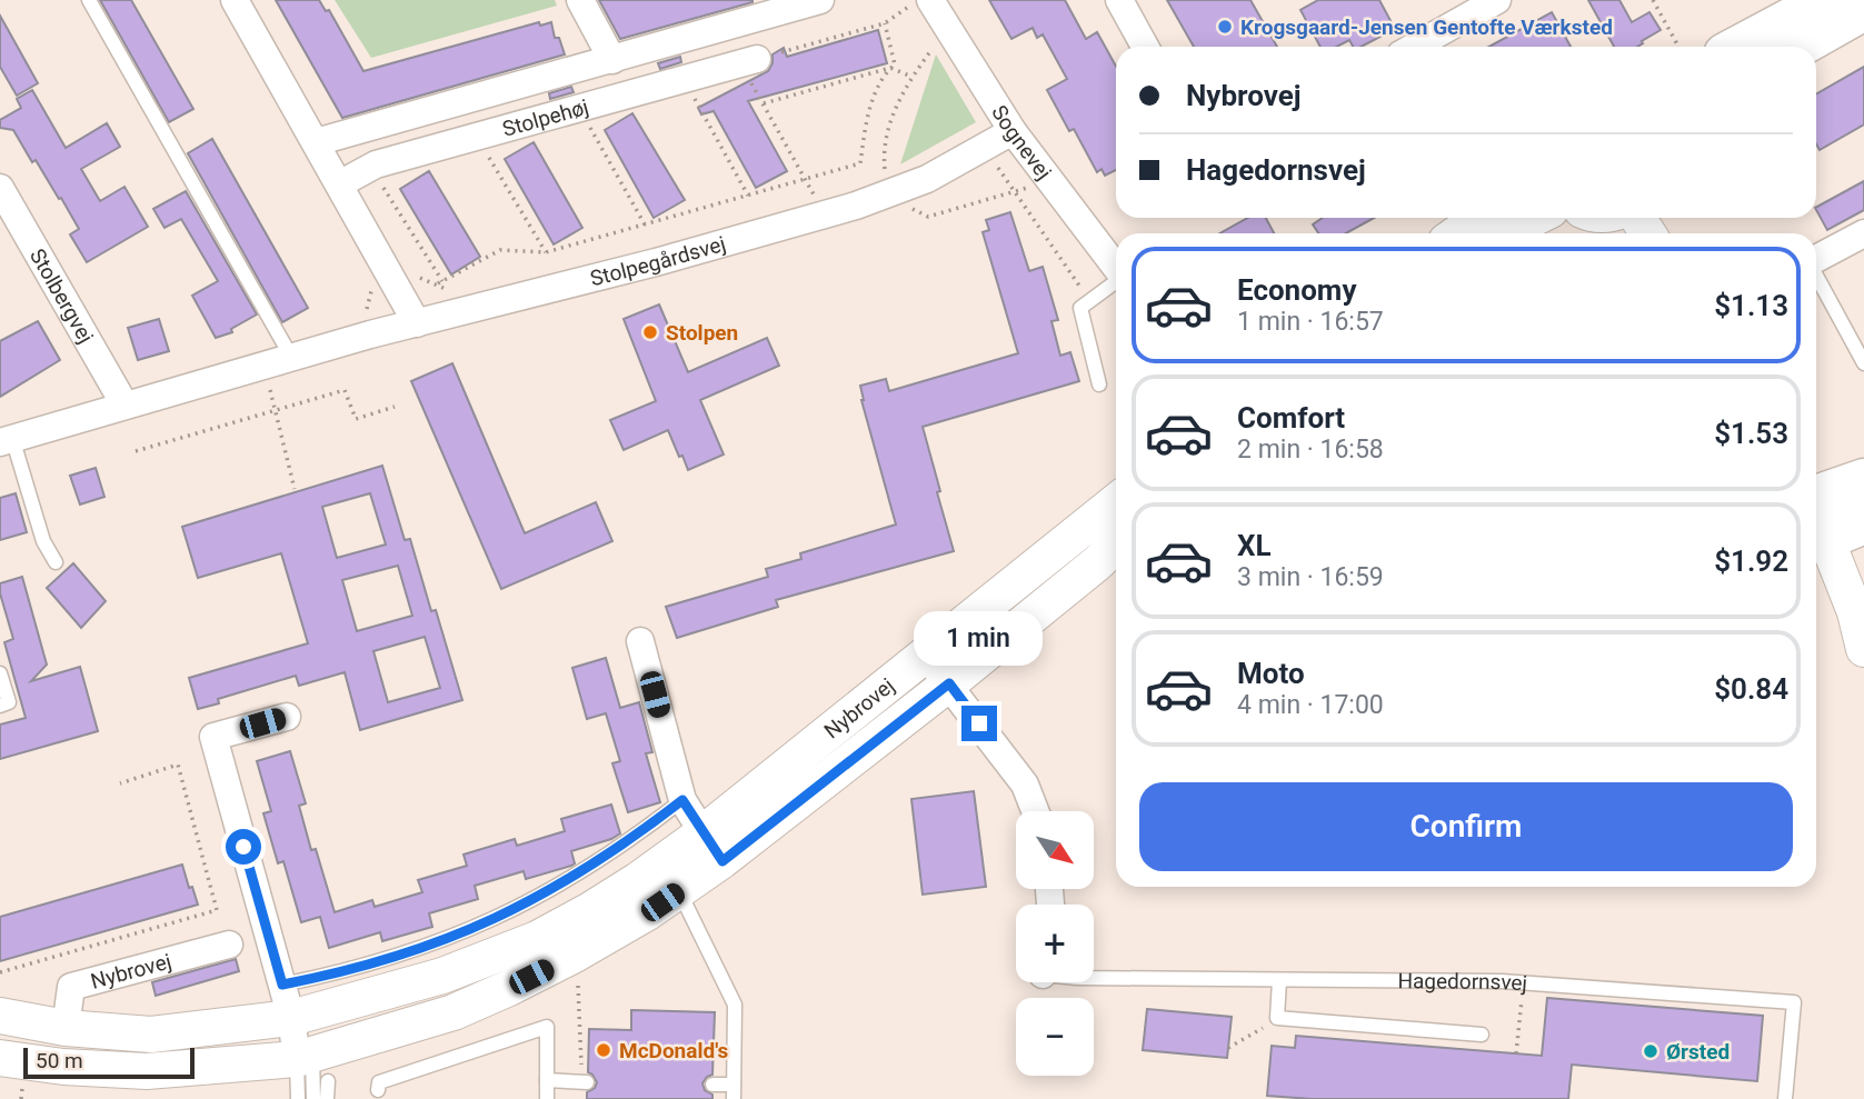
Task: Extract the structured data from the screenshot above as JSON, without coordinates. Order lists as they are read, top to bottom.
{
  "streets": {
    "street": [
      "Stolpehøj",
      "Sognevej",
      "Stolpegårdsvej",
      "Stolbergvej",
      "Nybrovej"
    ],
    "lane": ["Hagedornsvej"]
  },
  "crossings": [
    ["Sognevej", "Stolpegårdsvej"],
    ["Stolpegårdsvej", "Stolbergvej"]
  ],
  "places": [
    "Krogsgaard-Jensen Gentofte Værksted",
    "Stolpen",
    "McDonald's",
    "Ørsted"
  ],
  "scale_bar": "50 m",
  "north": "bottom right",
  "page": {
    "banner": ["Nybrovej", "Hagedornsvej"],
    "list": [
      {
        "name": "Economy",
        "note": "1 min · 16:57",
        "value": "$1.13"
      },
      {
        "name": "Comfort",
        "note": "2 min · 16:58",
        "value": "$1.53"
      },
      {
        "name": "XL",
        "note": "3 min · 16:59",
        "value": "$1.92"
      },
      {
        "name": "Moto",
        "note": "4 min · 17:00",
        "value": "$0.84"
      }
    ],
    "bubble": "1 min",
    "buttons": "Confirm",
    "map_buttons": ["+", "−"],
    "scale": "50 m"
  }
}
